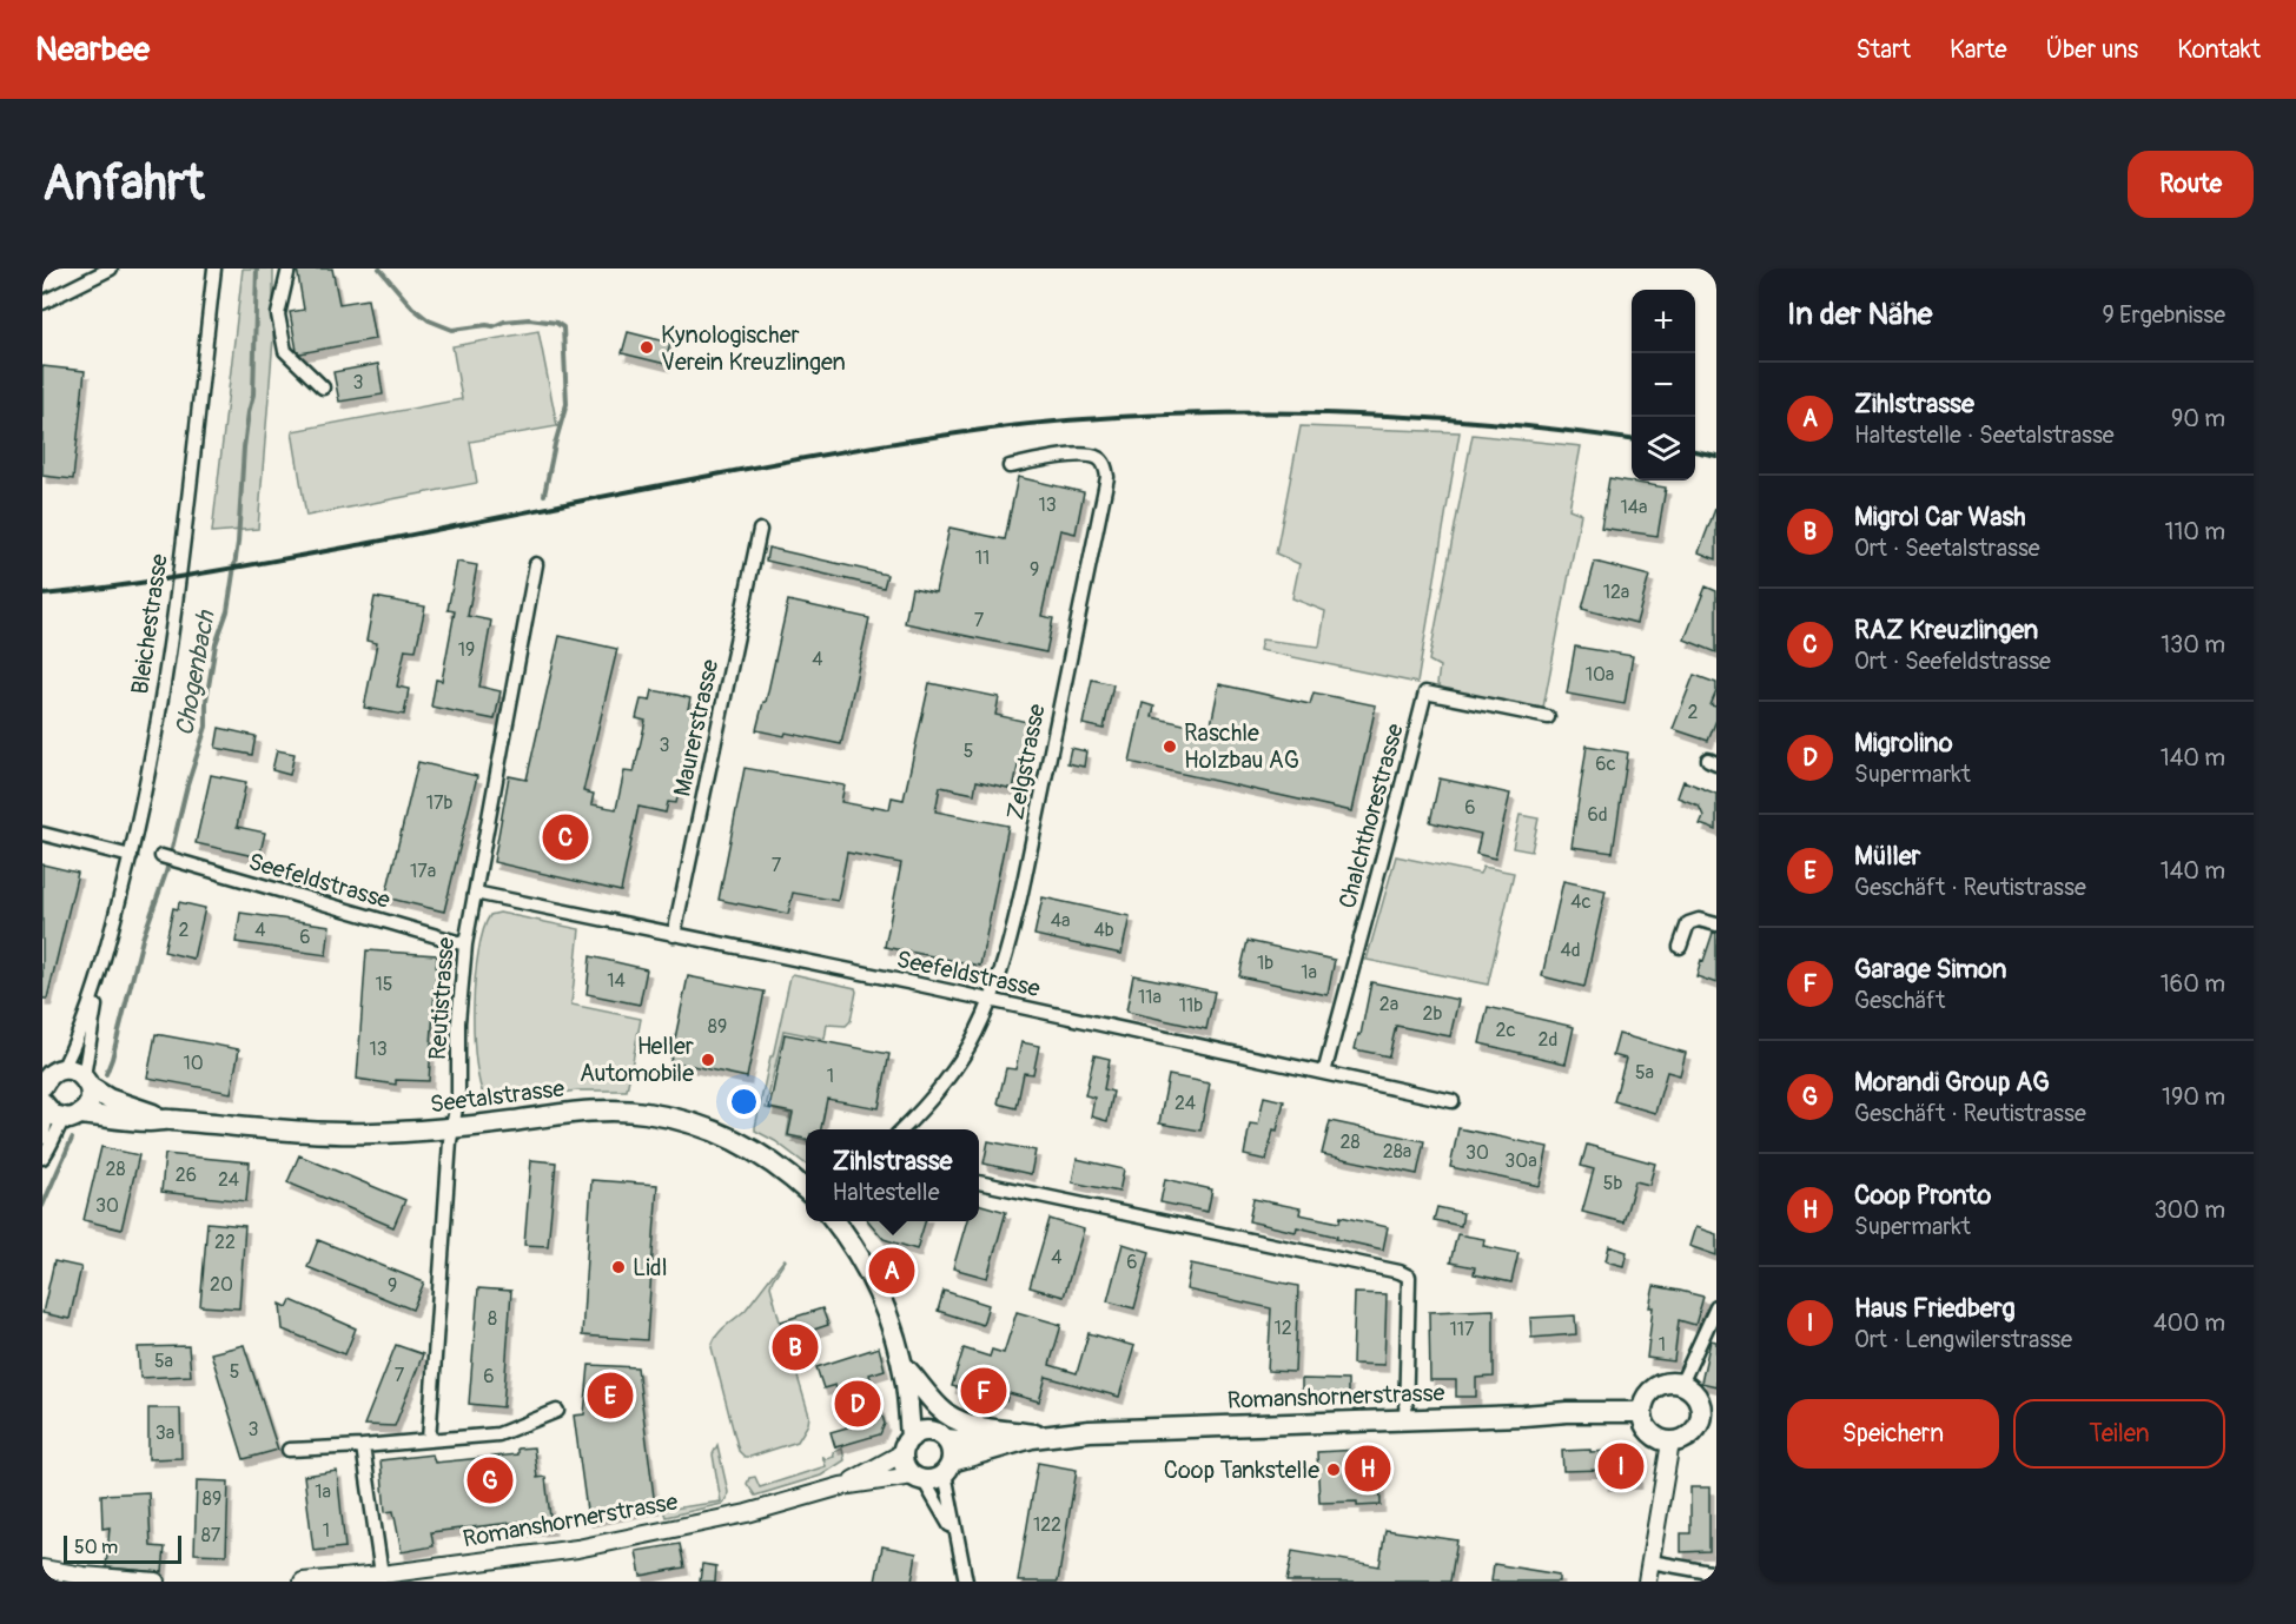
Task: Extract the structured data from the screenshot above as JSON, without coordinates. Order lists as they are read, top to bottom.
{
  "streets": {
    "main road": ["Seetalstrasse", "Romanshornerstrasse"],
    "street": [
      "Bleichestrasse",
      "Maurerstrasse",
      "Zelgstrasse",
      "Chalchthorestrasse",
      "Seefeldstrasse",
      "Reutistrasse"
    ]
  },
  "crossings": [
    ["Bleichestrasse", "Seetalstrasse"],
    ["Maurerstrasse", "Seefeldstrasse"],
    ["Zelgstrasse", "Seefeldstrasse"],
    ["Chalchthorestrasse", "Seefeldstrasse"],
    ["Seefeldstrasse", "Reutistrasse"],
    ["Reutistrasse", "Seetalstrasse"]
  ],
  "water": ["Chogenbach"],
  "places": [
    "Kynologischer Verein Kreuzlingen",
    "Raschle Holzbau AG",
    "Heller Automobile",
    "Lidl",
    "Coop Tankstelle"
  ],
  "house_numbers": [
    "3",
    "13",
    "14a",
    "11",
    "9",
    "12a",
    "7",
    "19",
    "4",
    "10a",
    "2",
    "3",
    "5",
    "6c",
    "17b",
    "6",
    "6d",
    "7",
    "17a",
    "4c",
    "4a",
    "2",
    "4",
    "4b",
    "6",
    "4d",
    "1b",
    "1a",
    "14",
    "15",
    "11a",
    "2a",
    "11b",
    "2b",
    "89",
    "2c",
    "2d",
    "13",
    "10",
    "5a",
    "1",
    "24",
    "28",
    "28a",
    "30",
    "30a",
    "28",
    "26",
    "24",
    "5b",
    "30",
    "22",
    "4",
    "6",
    "20",
    "9",
    "8",
    "12",
    "117",
    "1",
    "5a",
    "5",
    "7",
    "6",
    "3",
    "3a",
    "1a",
    "89",
    "122",
    "1",
    "87"
  ],
  "scale_bar": "50 m",
  "page": {
    "header": "Nearbee",
    "nav": [
      "Start",
      "Karte",
      "Über uns",
      "Kontakt"
    ],
    "buttons": [
      "Route",
      ["Speichern", "Teilen"]
    ],
    "title": "Anfahrt",
    "heading": ["In der Nähe", "9 Ergebnisse"],
    "map_buttons": ["+", "−"],
    "list": [
      {
        "mark": "A",
        "name": "Zihlstrasse",
        "note": "Haltestelle · Seetalstrasse",
        "value": "90 m"
      },
      {
        "mark": "B",
        "name": "Migrol Car Wash",
        "note": "Ort · Seetalstrasse",
        "value": "110 m"
      },
      {
        "mark": "C",
        "name": "RAZ Kreuzlingen",
        "note": "Ort · Seefeldstrasse",
        "value": "130 m"
      },
      {
        "mark": "D",
        "name": "Migrolino",
        "note": "Supermarkt",
        "value": "140 m"
      },
      {
        "mark": "E",
        "name": "Müller",
        "note": "Geschäft · Reutistrasse",
        "value": "140 m"
      },
      {
        "mark": "F",
        "name": "Garage Simon",
        "note": "Geschäft",
        "value": "160 m"
      },
      {
        "mark": "G",
        "name": "Morandi Group AG",
        "note": "Geschäft · Reutistrasse",
        "value": "190 m"
      },
      {
        "mark": "H",
        "name": "Coop Pronto",
        "note": "Supermarkt",
        "value": "300 m"
      },
      {
        "mark": "I",
        "name": "Haus Friedberg",
        "note": "Ort · Lengwilerstrasse",
        "value": "400 m"
      }
    ],
    "pins": [
      "C",
      "A",
      "B",
      "F",
      "E",
      "D",
      "I",
      "H",
      "G"
    ],
    "popup": ["Zihlstrasse", "Haltestelle"],
    "scale": "50 m"
  }
}
